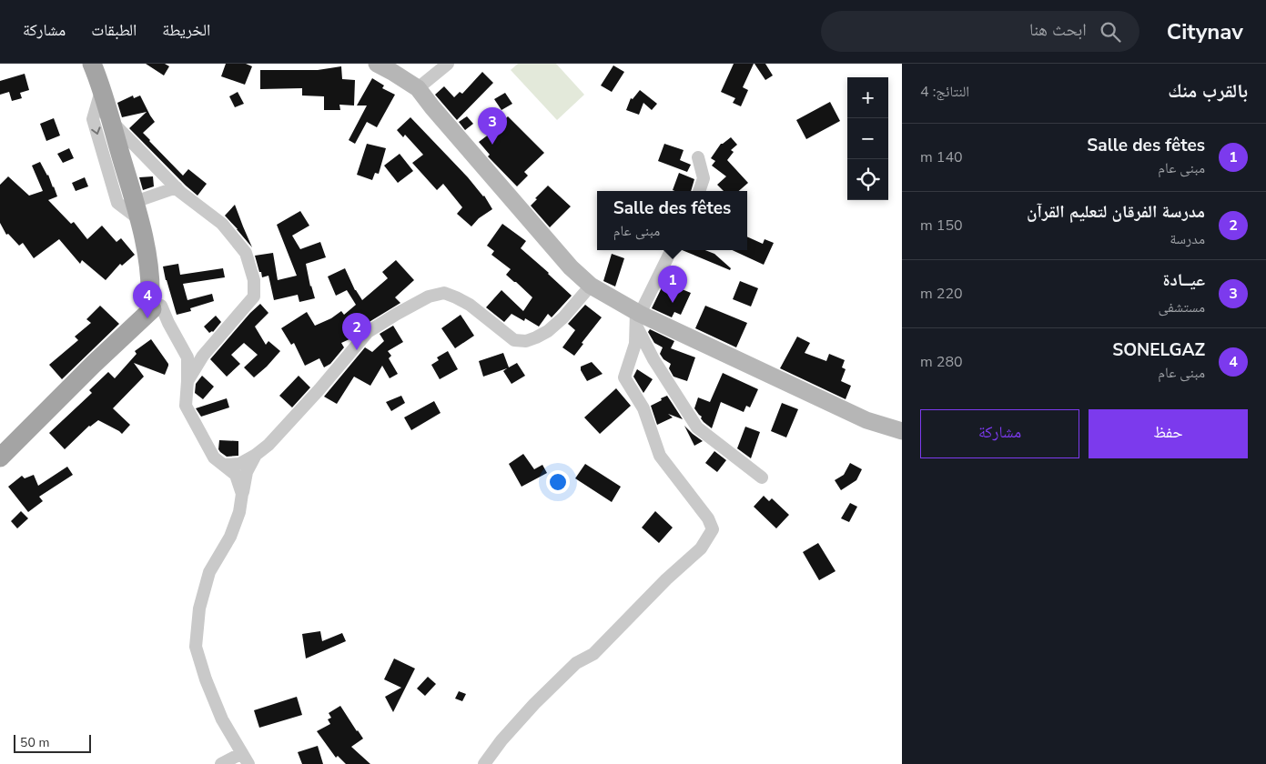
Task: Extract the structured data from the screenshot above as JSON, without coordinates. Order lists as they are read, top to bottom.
{
  "scale_bar": "50 m",
  "page": {
    "header": "Citynav",
    "search": "ابحث هنا",
    "nav": ["الخريطة", "الطبقات", "مشاركة"],
    "heading": ["بالقرب منك", "النتائج: 4"],
    "map_buttons": ["+", "−"],
    "pins": [
      "3",
      "1",
      "4",
      "2"
    ],
    "list": [
      {
        "mark": "1",
        "name": "Salle des fêtes",
        "note": "مبنى عام",
        "value": "140 m"
      },
      {
        "mark": "2",
        "name": "مدرسة الفرقان لتعليم القرآن",
        "note": "مدرسة",
        "value": "150 m"
      },
      {
        "mark": "3",
        "name": "عيــادة",
        "note": "مستشفى",
        "value": "220 m"
      },
      {
        "mark": "4",
        "name": "SONELGAZ",
        "note": "مبنى عام",
        "value": "280 m"
      }
    ],
    "popup": ["Salle des fêtes", "مبنى عام"],
    "buttons": ["حفظ", "مشاركة"],
    "scale": "50 m"
  }
}
